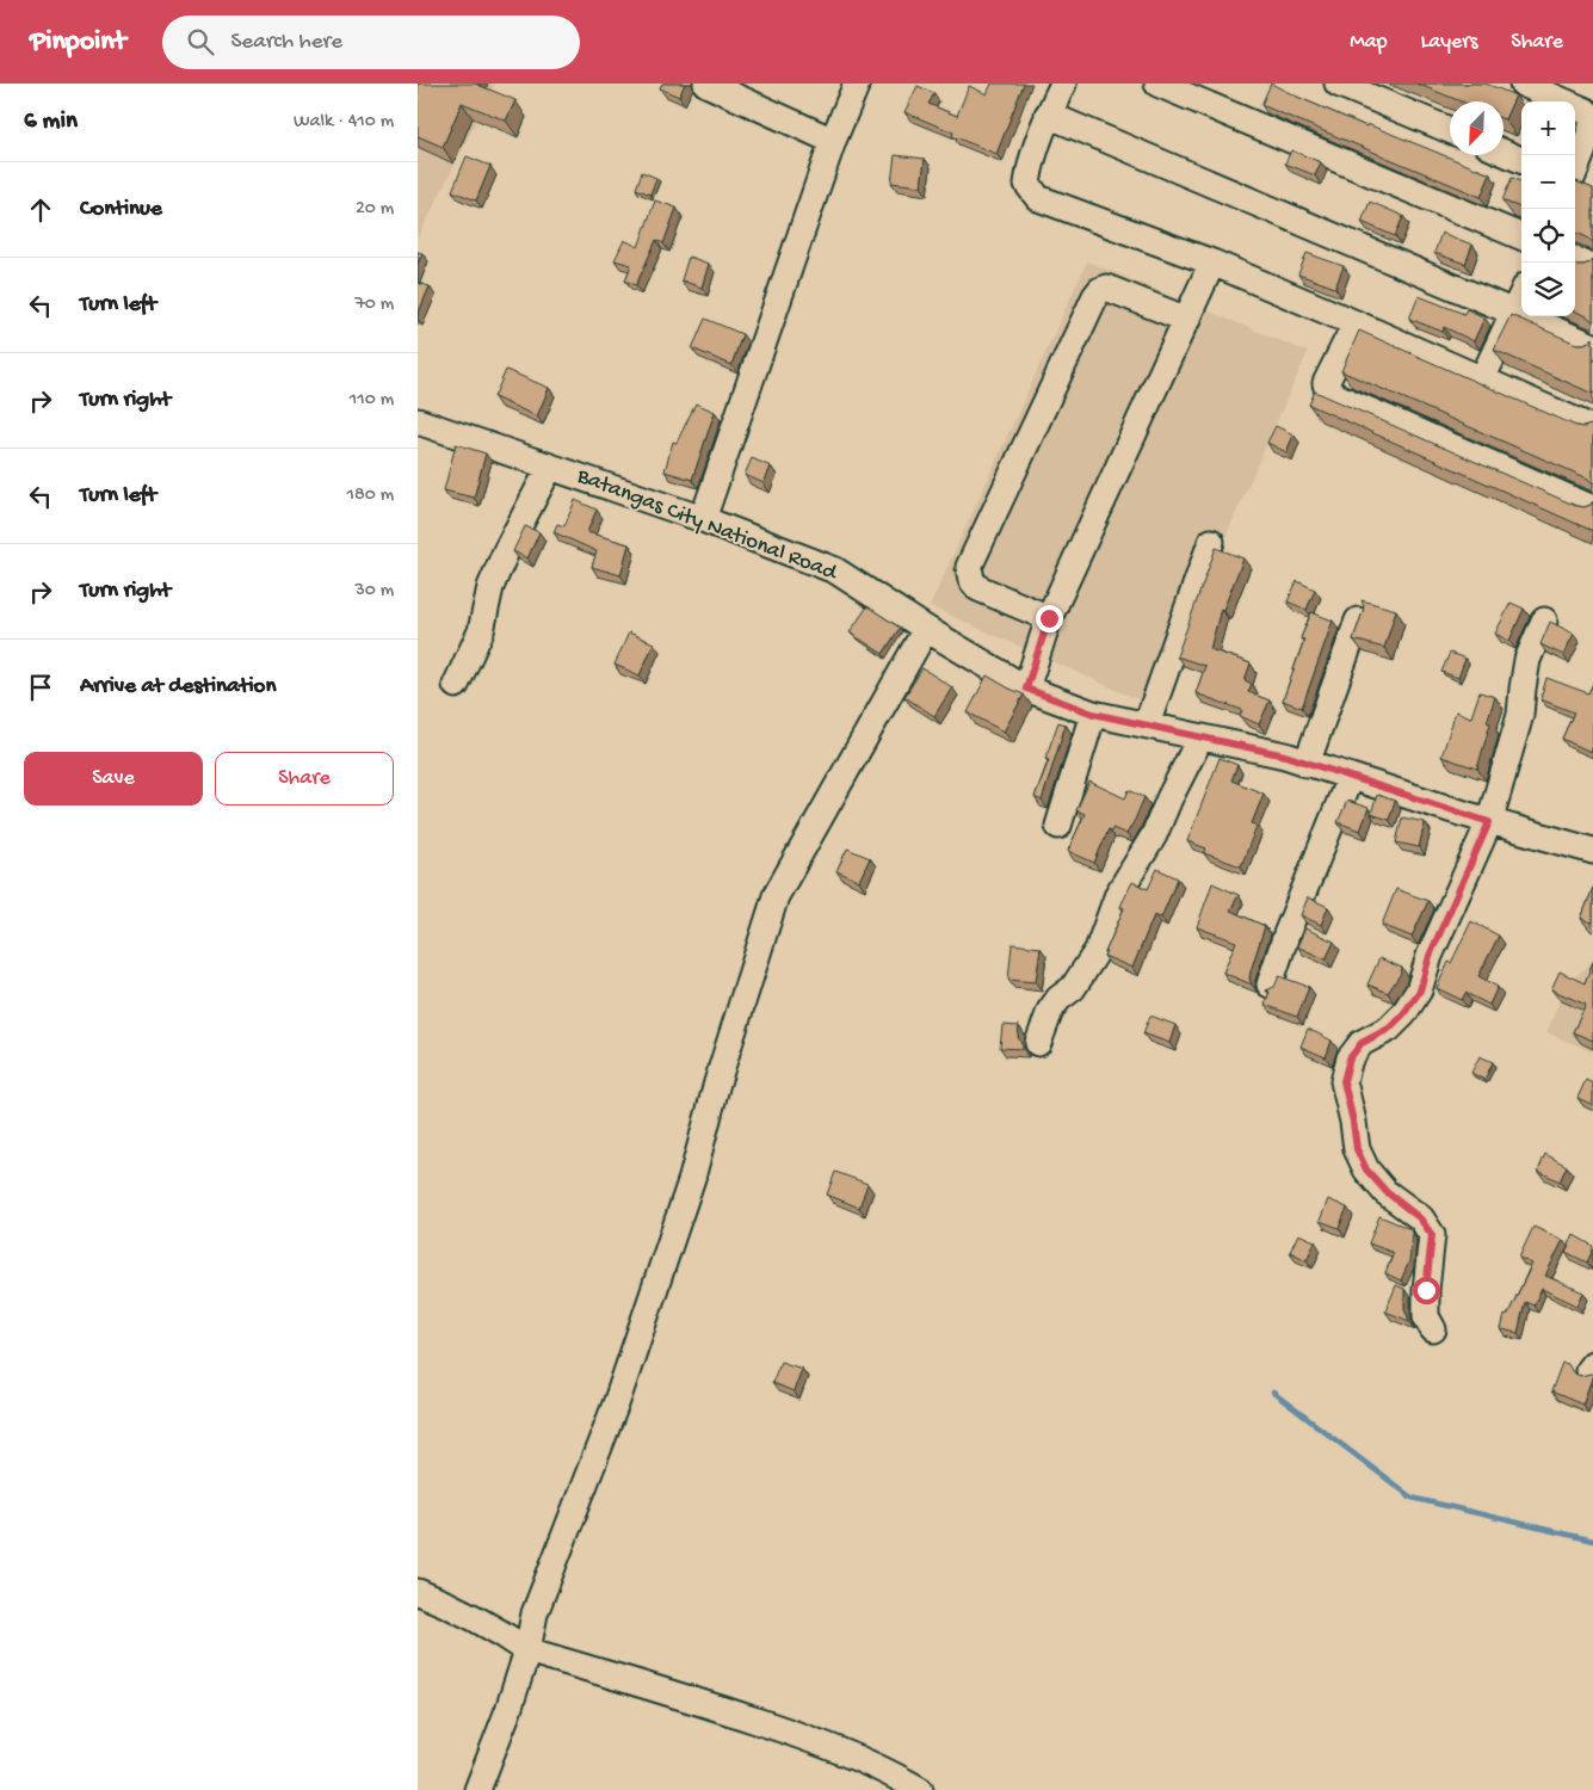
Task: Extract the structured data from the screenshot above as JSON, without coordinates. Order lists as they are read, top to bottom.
{
  "streets": {
    "street": ["Batangas City National Road"]
  },
  "north": "bottom left",
  "page": {
    "header": "Pinpoint",
    "search": "Search here",
    "nav": ["Map", "Layers", "Share"],
    "heading": ["6 min", "Walk · 410 m"],
    "map_buttons": ["+", "−"],
    "list": [
      ["Continue", "20 m"],
      ["Turn left", "70 m"],
      ["Turn right", "110 m"],
      ["Turn left", "180 m"],
      ["Turn right", "30 m"],
      "Arrive at destination"
    ],
    "buttons": ["Save", "Share"]
  }
}
